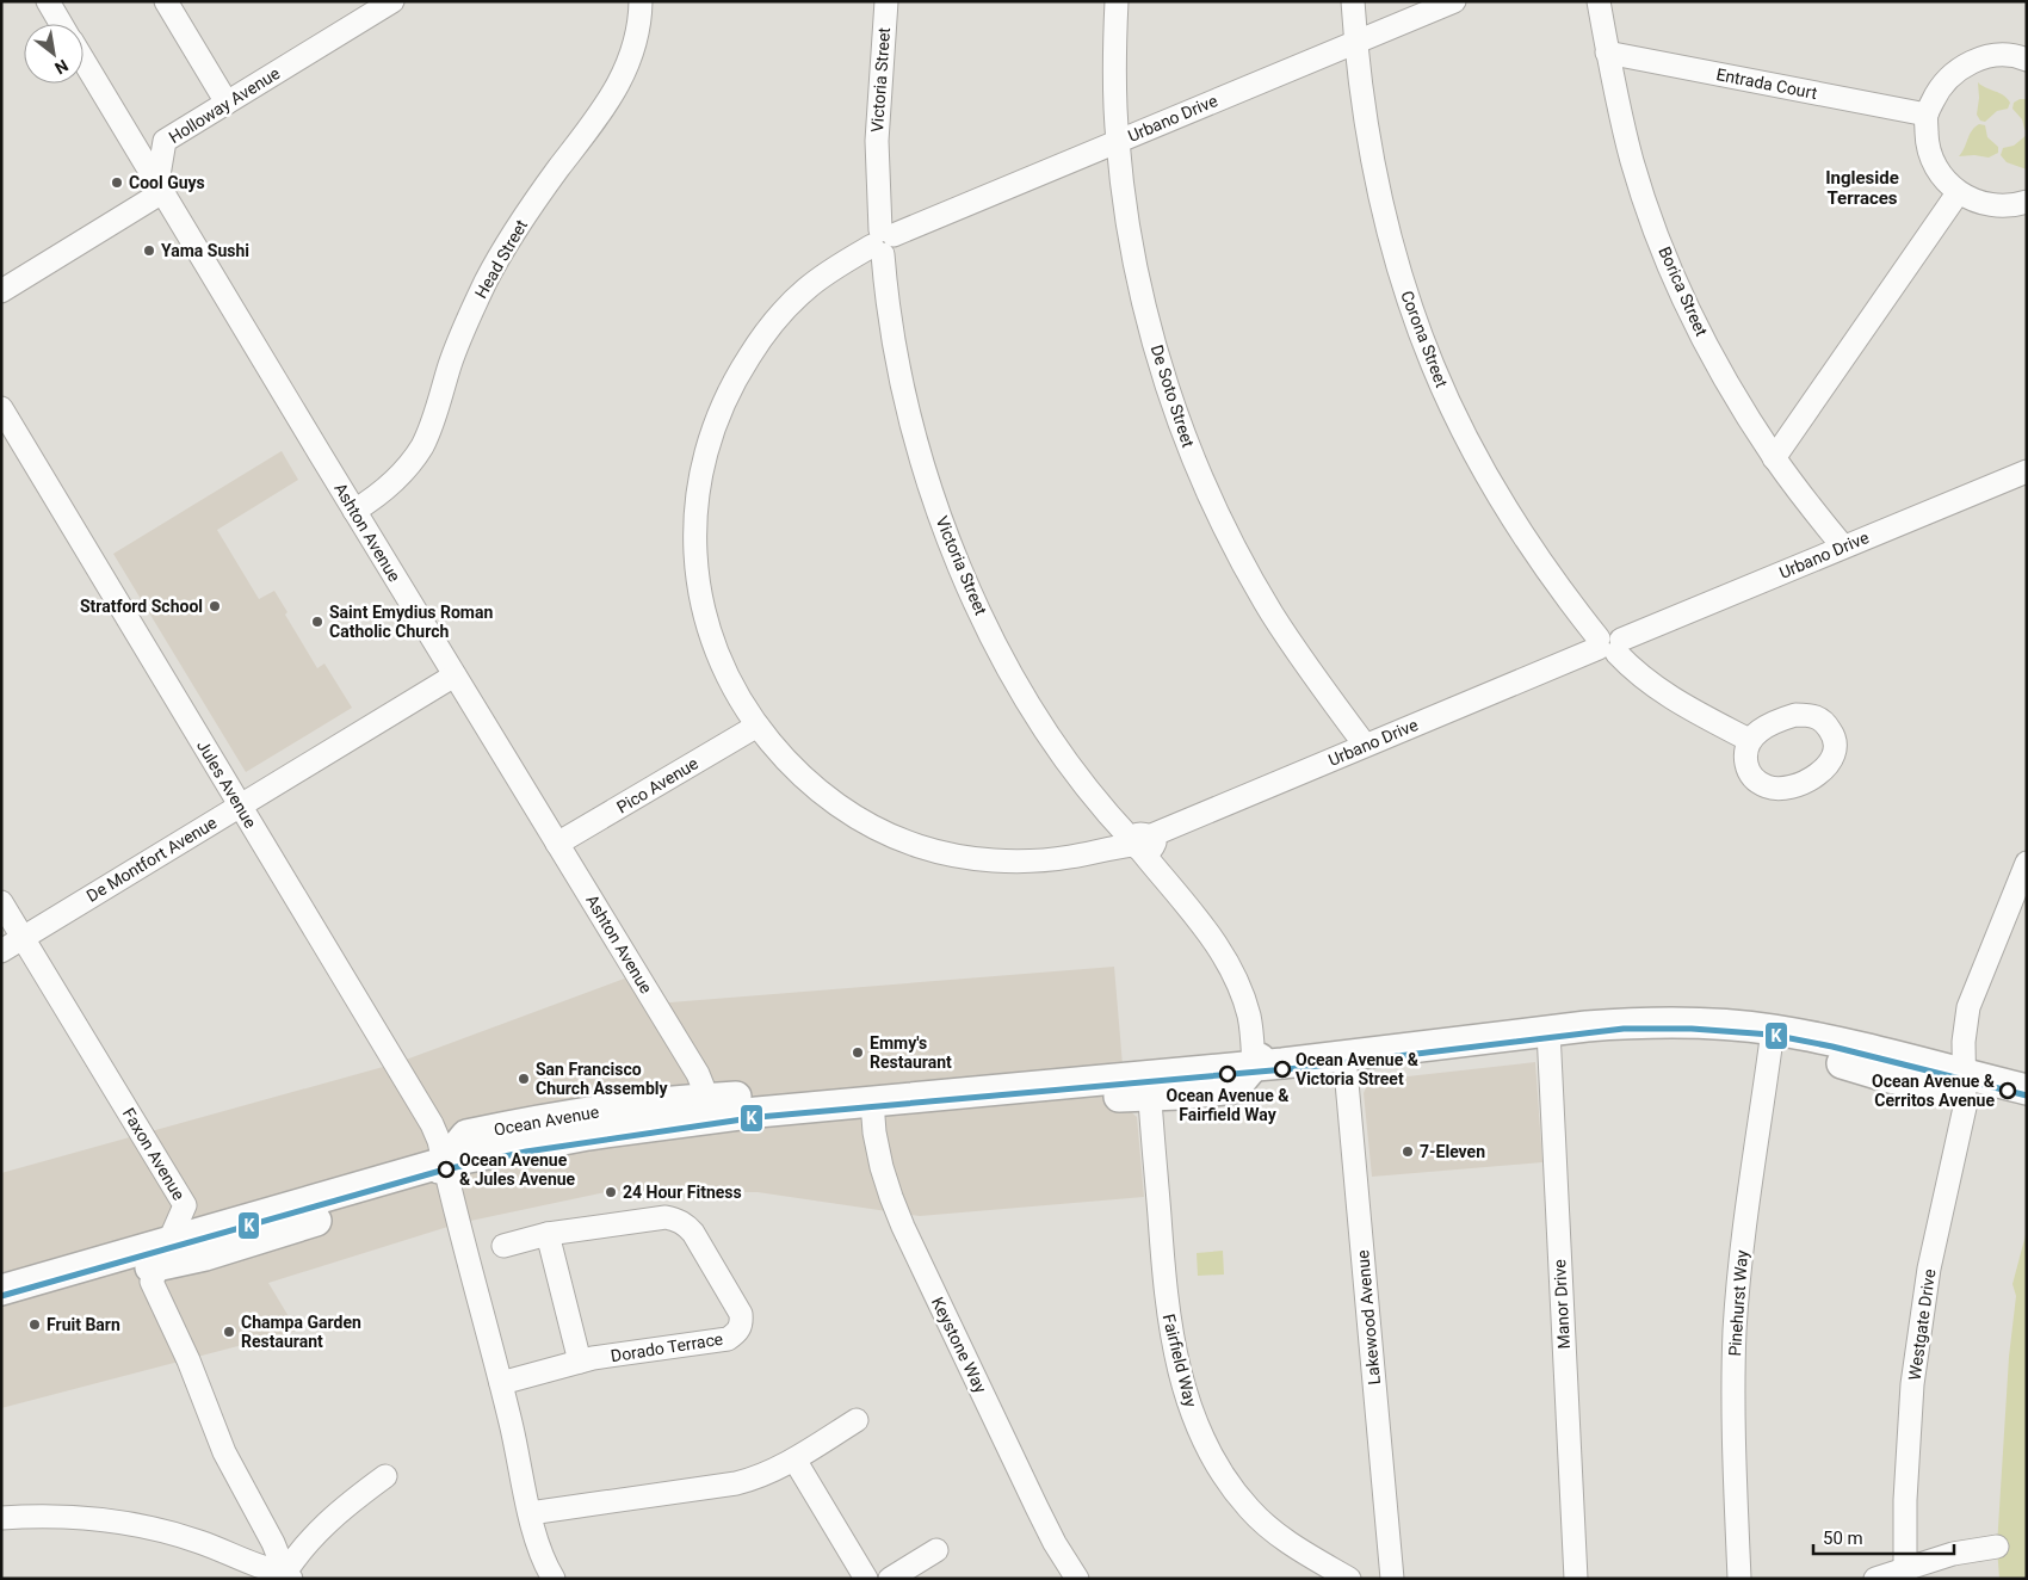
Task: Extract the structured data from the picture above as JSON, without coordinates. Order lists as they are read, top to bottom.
{
  "streets": {
    "main road": ["Ocean Avenue"],
    "street": [
      "Victoria Street",
      "Entrada Court",
      "Holloway Avenue",
      "Urbano Drive",
      "Head Street",
      "Borica Street",
      "Corona Street",
      "De Soto Street",
      "Ashton Avenue",
      "Jules Avenue",
      "Pico Avenue",
      "De Montfort Avenue",
      "Faxon Avenue",
      "Pinehurst Way",
      "Manor Drive",
      "Lakewood Avenue",
      "Westgate Drive",
      "Keystone Way",
      "Dorado Terrace",
      "Fairfield Way"
    ]
  },
  "crossings": [
    ["Victoria Street", "Urbano Drive"],
    ["Victoria Street", "Ocean Avenue"],
    ["Entrada Court", "Borica Street"],
    ["Holloway Avenue", "Ashton Avenue"],
    ["Urbano Drive", "Borica Street"],
    ["Urbano Drive", "Corona Street"],
    ["Urbano Drive", "De Soto Street"],
    ["Urbano Drive", "Pico Avenue"],
    ["Head Street", "Ashton Avenue"],
    ["Ashton Avenue", "Pico Avenue"],
    ["Ashton Avenue", "De Montfort Avenue"],
    ["Ashton Avenue", "Ocean Avenue"],
    ["Jules Avenue", "De Montfort Avenue"],
    ["Jules Avenue", "Ocean Avenue"],
    ["De Montfort Avenue", "Faxon Avenue"],
    ["Ocean Avenue", "Pinehurst Way"],
    ["Ocean Avenue", "Manor Drive"],
    ["Ocean Avenue", "Lakewood Avenue"],
    ["Ocean Avenue", "Westgate Drive"],
    ["Ocean Avenue", "Keystone Way"],
    ["Ocean Avenue", "Fairfield Way"]
  ],
  "districts": ["Ingleside Terraces"],
  "places": [
    "Cool Guys",
    "Yama Sushi",
    "Stratford School",
    "Saint Emydius Roman Catholic Church",
    "Emmy's Restaurant",
    "Ocean Avenue & Victoria Street",
    "Ocean Avenue & Fairfield Way",
    "San Francisco Church Assembly",
    "Ocean Avenue & Cerritos Avenue",
    "7-Eleven",
    "Ocean Avenue & Jules Avenue",
    "24 Hour Fitness",
    "Fruit Barn",
    "Champa Garden Restaurant"
  ],
  "lines": ["transit line K"],
  "scale_bar": "50 m",
  "north": "bottom right"
}
